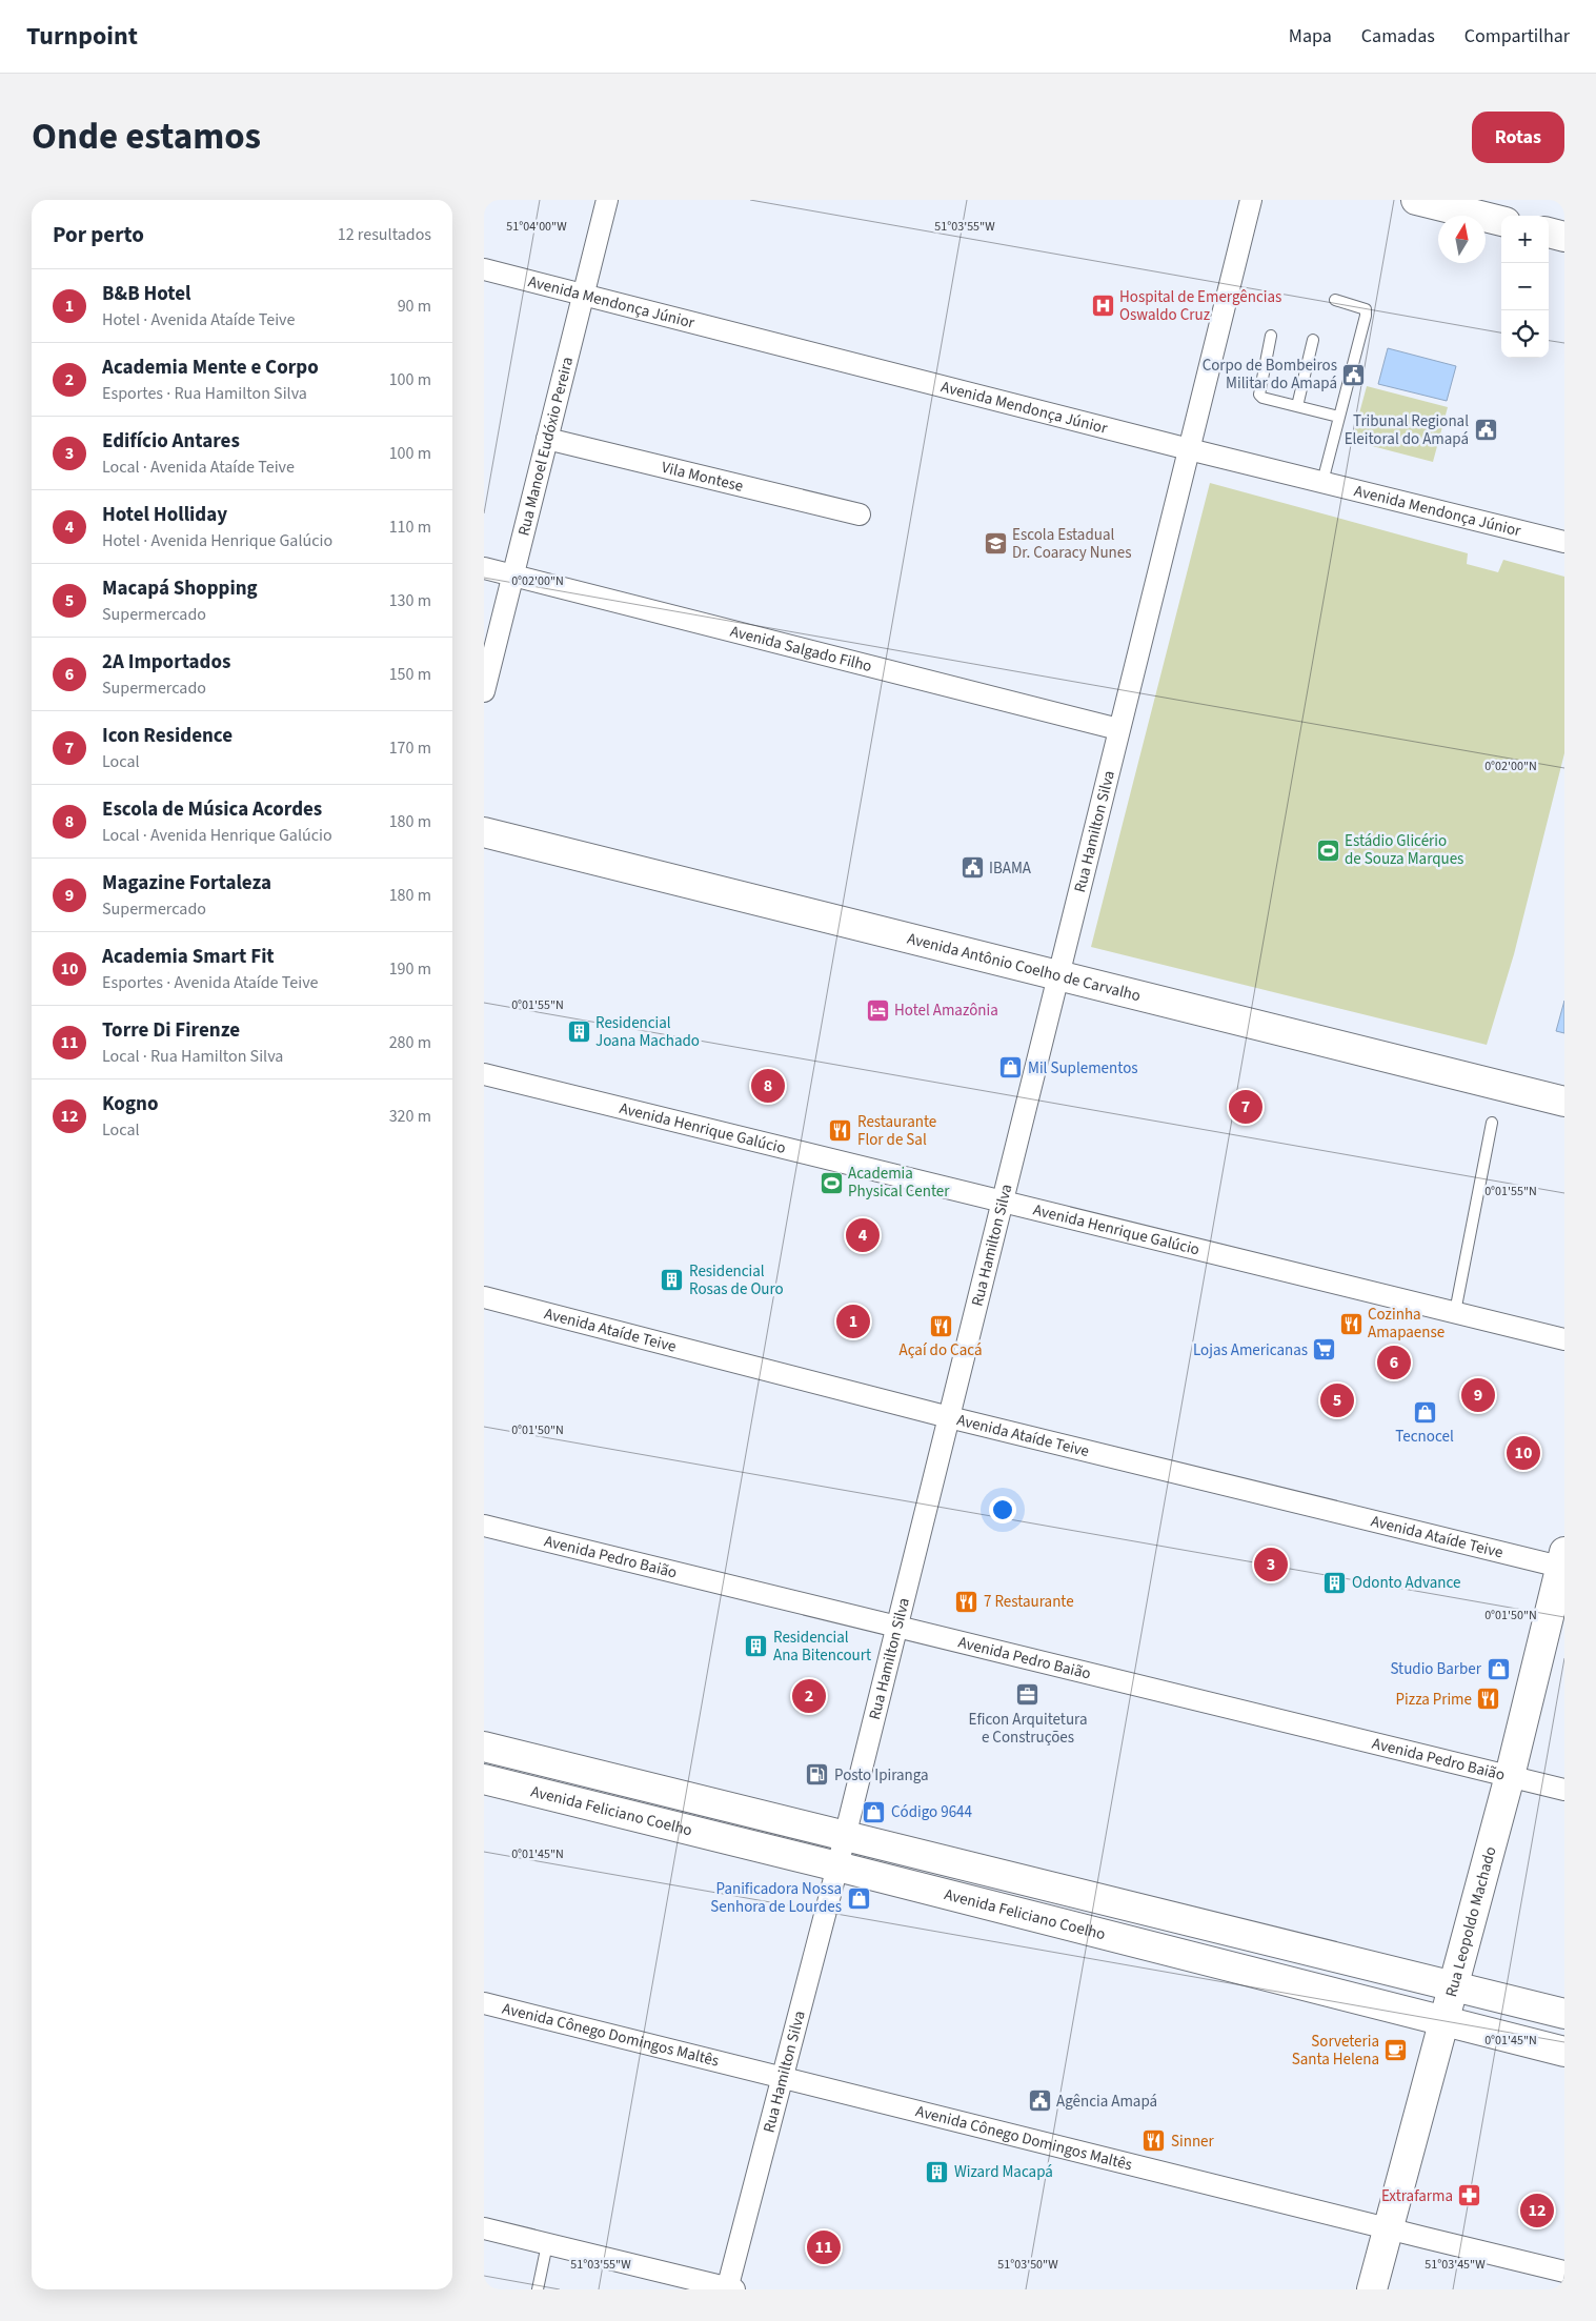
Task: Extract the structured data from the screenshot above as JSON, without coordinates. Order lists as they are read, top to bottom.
{
  "streets": {
    "street": [
      "Avenida Mendonça Júnior",
      "Rua Manoel Eudóxio Pereira",
      "Vila Montese",
      "Avenida Salgado Filho",
      "Rua Hamilton Silva",
      "Avenida Antônio Coelho de Carvalho",
      "Avenida Henrique Galúcio",
      "Avenida Ataíde Teive",
      "Avenida Pedro Baião",
      "Avenida Feliciano Coelho",
      "Rua Leopoldo Machado",
      "Avenida Cônego Domingos Maltês"
    ]
  },
  "crossings": [
    ["Avenida Mendonça Júnior", "Rua Manoel Eudóxio Pereira"],
    ["Avenida Mendonça Júnior", "Rua Hamilton Silva"],
    ["Rua Manoel Eudóxio Pereira", "Vila Montese"],
    ["Rua Manoel Eudóxio Pereira", "Avenida Salgado Filho"],
    ["Avenida Salgado Filho", "Rua Hamilton Silva"],
    ["Rua Hamilton Silva", "Avenida Antônio Coelho de Carvalho"],
    ["Rua Hamilton Silva", "Avenida Henrique Galúcio"],
    ["Rua Hamilton Silva", "Avenida Ataíde Teive"],
    ["Rua Hamilton Silva", "Avenida Pedro Baião"],
    ["Rua Hamilton Silva", "Avenida Feliciano Coelho"],
    ["Rua Hamilton Silva", "Avenida Cônego Domingos Maltês"],
    ["Avenida Ataíde Teive", "Rua Leopoldo Machado"],
    ["Avenida Pedro Baião", "Rua Leopoldo Machado"],
    ["Avenida Feliciano Coelho", "Rua Leopoldo Machado"],
    ["Rua Leopoldo Machado", "Avenida Cônego Domingos Maltês"]
  ],
  "places": {
    "hospital": ["Hospital de Emergências Oswaldo Cruz"],
    "public building": [
      "Corpo de Bombeiros Militar do Amapá",
      "Tribunal Regional Eleitoral do Amapá",
      "IBAMA",
      "Agência Amapá"
    ],
    "school or university": ["Escola Estadual Dr. Coaracy Nunes"],
    "sports": ["Estádio Glicério de Souza Marques", "Academia Physical Center"],
    "hotel": ["Hotel Amazônia"],
    "building": [
      "Residencial Joana Machado",
      "Residencial Rosas de Ouro",
      "Odonto Advance",
      "Residencial Ana Bitencourt",
      "Wizard Macapá"
    ],
    "shop": [
      "Mil Suplementos",
      "Tecnocel",
      "Studio Barber",
      "Código 9644",
      "Panificadora Nossa Senhora de Lourdes"
    ],
    "restaurant": [
      "Restaurante Flor de Sal",
      "Cozinha Amapaense",
      "Açaí do Cacá",
      "7 Restaurante",
      "Pizza Prime",
      "Sinner"
    ],
    "supermarket": ["Lojas Americanas"],
    "office": ["Eficon Arquitetura e Construções"],
    "fuel station": ["Posto Ipiranga"],
    "cafe": ["Sorveteria Santa Helena"],
    "pharmacy": ["Extrafarma"]
  },
  "north": "top",
  "page": {
    "header": "Turnpoint",
    "nav": ["Mapa", "Camadas", "Compartilhar"],
    "title": "Onde estamos",
    "buttons": "Rotas",
    "heading": ["Por perto", "12 resultados"],
    "map_buttons": ["+", "−"],
    "list": [
      {
        "mark": "1",
        "name": "B&B Hotel",
        "note": "Hotel · Avenida Ataíde Teive",
        "value": "90 m"
      },
      {
        "mark": "2",
        "name": "Academia Mente e Corpo",
        "note": "Esportes · Rua Hamilton Silva",
        "value": "100 m"
      },
      {
        "mark": "3",
        "name": "Edifício Antares",
        "note": "Local · Avenida Ataíde Teive",
        "value": "100 m"
      },
      {
        "mark": "4",
        "name": "Hotel Holliday",
        "note": "Hotel · Avenida Henrique Galúcio",
        "value": "110 m"
      },
      {
        "mark": "5",
        "name": "Macapá Shopping",
        "note": "Supermercado",
        "value": "130 m"
      },
      {
        "mark": "6",
        "name": "2A Importados",
        "note": "Supermercado",
        "value": "150 m"
      },
      {
        "mark": "7",
        "name": "Icon Residence",
        "note": "Local",
        "value": "170 m"
      },
      {
        "mark": "8",
        "name": "Escola de Música Acordes",
        "note": "Local · Avenida Henrique Galúcio",
        "value": "180 m"
      },
      {
        "mark": "9",
        "name": "Magazine Fortaleza",
        "note": "Supermercado",
        "value": "180 m"
      },
      {
        "mark": "10",
        "name": "Academia Smart Fit",
        "note": "Esportes · Avenida Ataíde Teive",
        "value": "190 m"
      },
      {
        "mark": "11",
        "name": "Torre Di Firenze",
        "note": "Local · Rua Hamilton Silva",
        "value": "280 m"
      },
      {
        "mark": "12",
        "name": "Kogno",
        "note": "Local",
        "value": "320 m"
      }
    ],
    "pins": [
      "8",
      "7",
      "4",
      "1",
      "6",
      "9",
      "5",
      "10",
      "3",
      "2",
      "12",
      "11"
    ]
  },
  "coordinates": [
    "51°03'55\"W",
    "51°04'00\"W",
    "0°02'00\"N",
    "0°01'55\"N",
    "0°01'50\"N",
    "0°01'45\"N",
    "51°03'50\"W",
    "51°03'45\"W"
  ]
}
